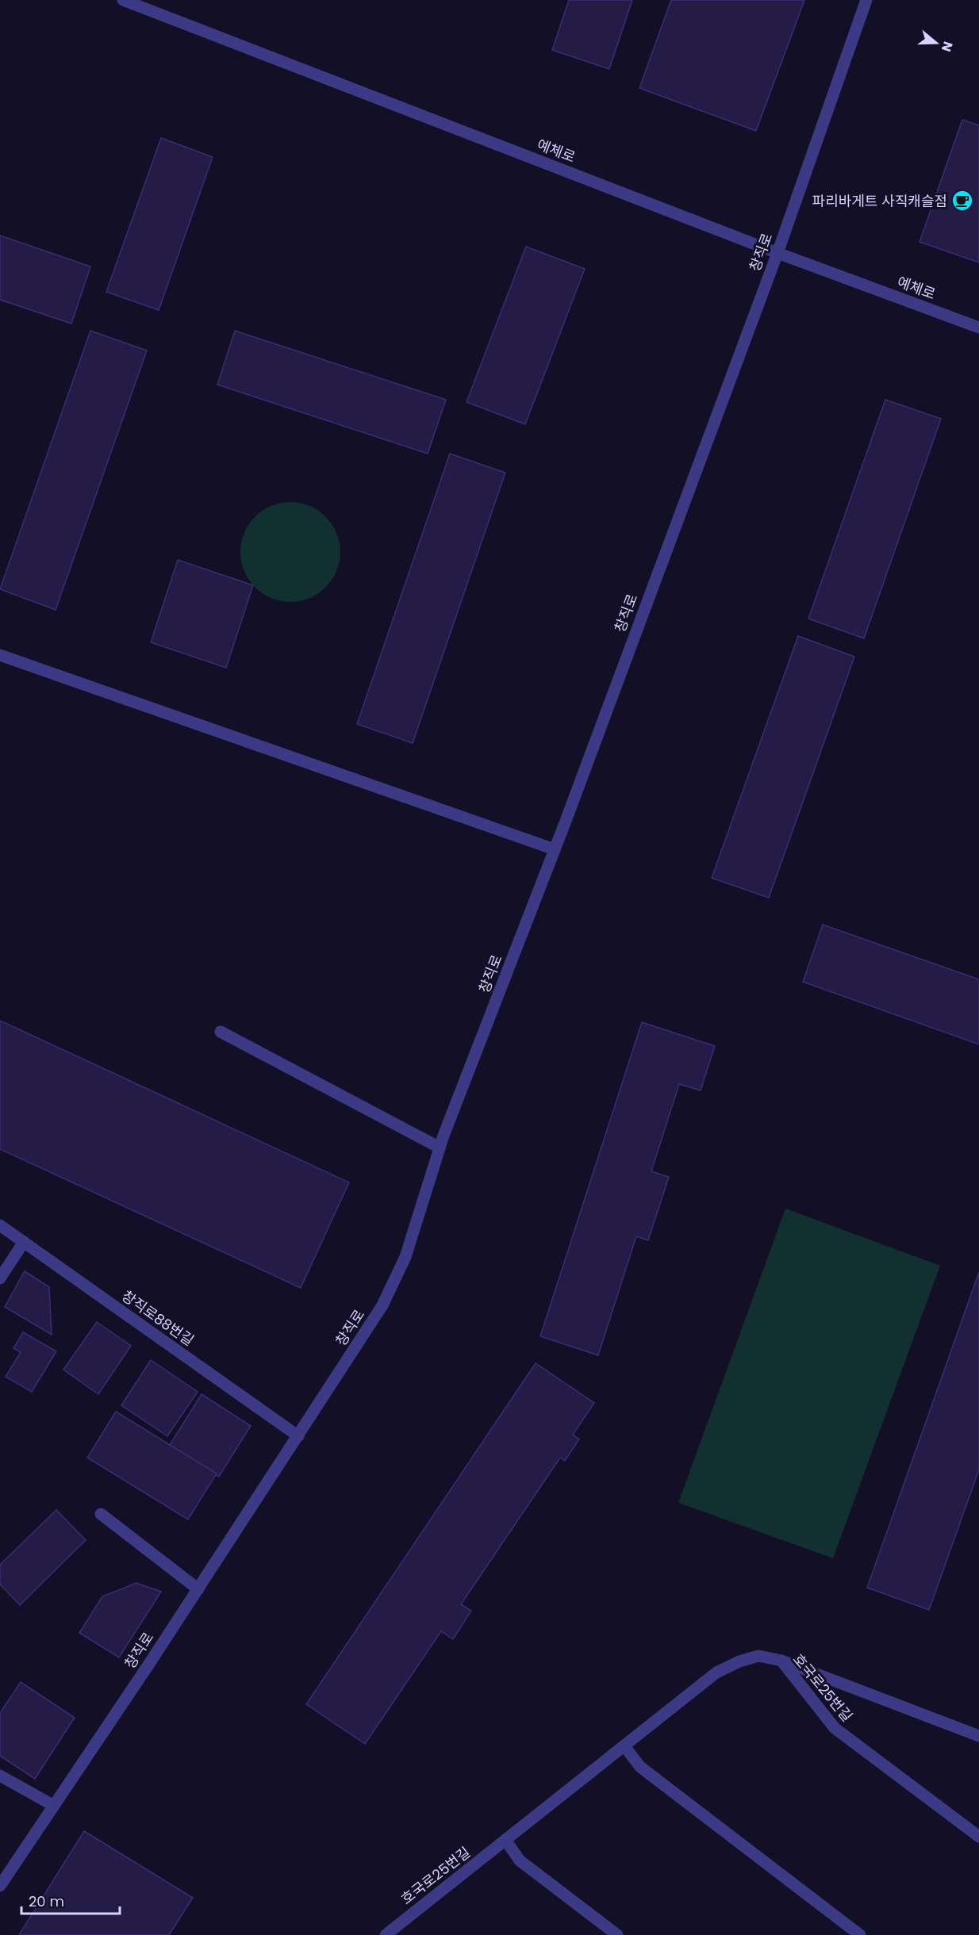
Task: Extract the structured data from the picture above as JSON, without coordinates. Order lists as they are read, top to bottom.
{
  "streets": {
    "street": [
      "예체로",
      "창직로",
      "창직로88번길",
      "호국로25번길"
    ]
  },
  "crossings": [
    ["예체로", "창직로"],
    ["창직로", "창직로88번길"]
  ],
  "places": {
    "cafe": ["파리바게트 사직캐슬점"]
  },
  "scale_bar": "20 m",
  "north": "right"
}
